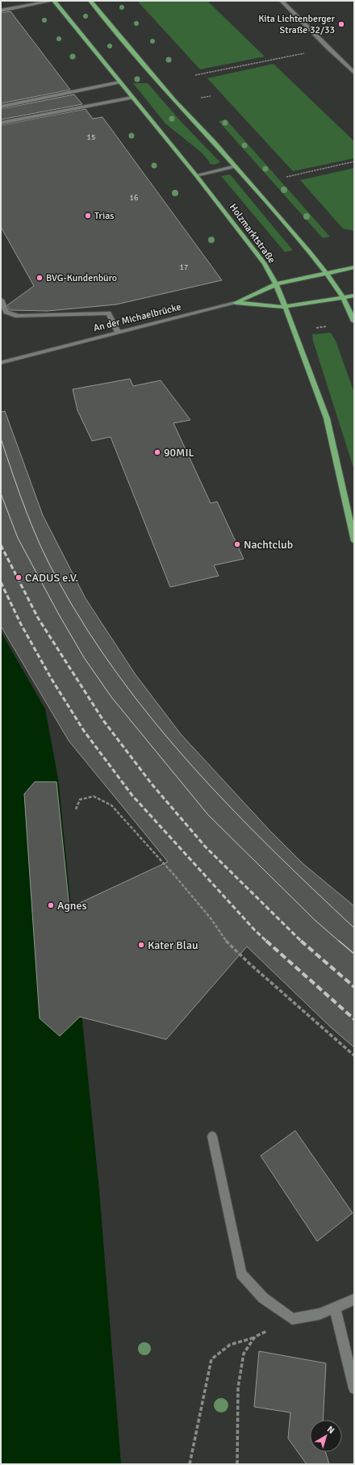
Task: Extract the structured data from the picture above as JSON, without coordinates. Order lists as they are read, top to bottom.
{
  "streets": {
    "main road": ["Holzmarktstraße", "An der Michaelbrücke"]
  },
  "crossings": [
    ["Holzmarktstraße", "An der Michaelbrücke"]
  ],
  "places": [
    "Kita Lichtenberger Straße 32/33",
    "Trias",
    "BVG-Kundenbüro",
    "90MIL",
    "Nachtclub",
    "CADUS e.V.",
    "Agnes",
    "Kater Blau"
  ],
  "house_numbers": ["15", "16", "17"],
  "north": "top right"
}
